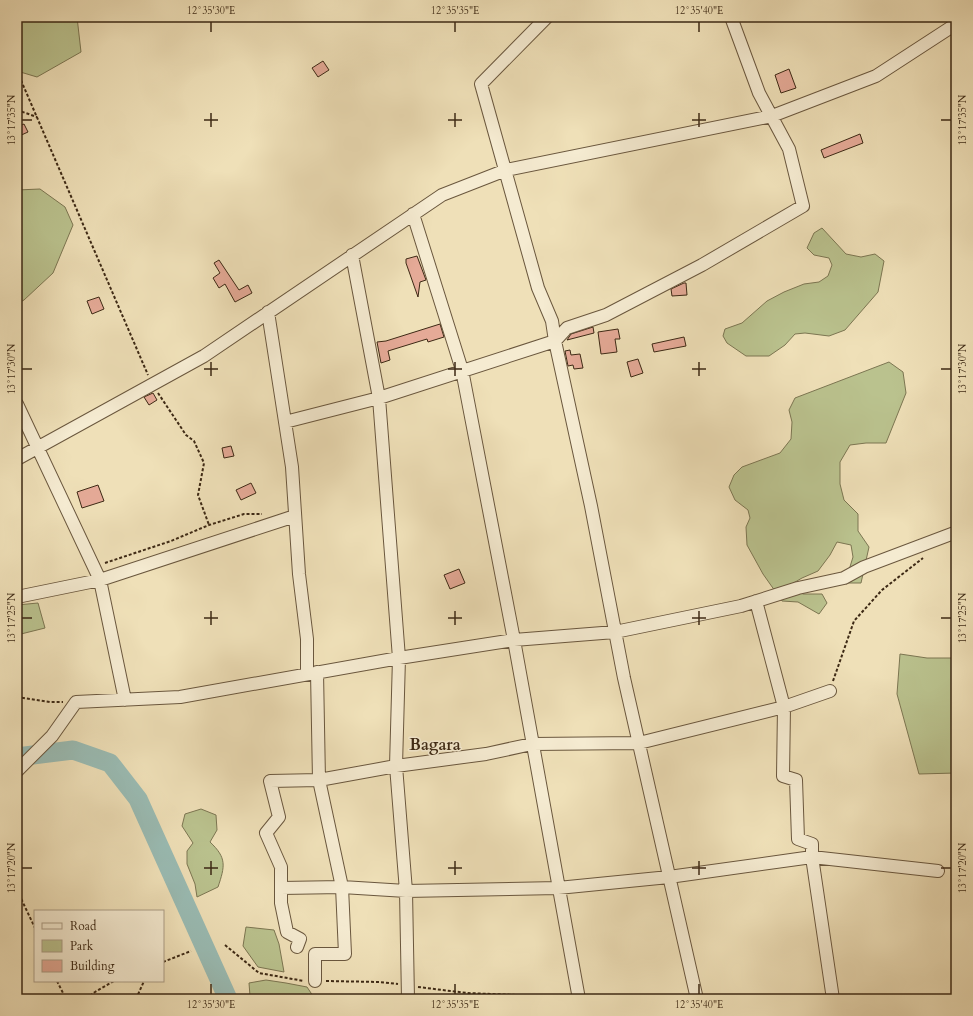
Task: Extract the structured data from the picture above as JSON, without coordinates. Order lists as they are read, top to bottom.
{
  "districts": ["Bagara"],
  "legend": ["Road", "Park", "Building"],
  "coordinates": [
    "12°35'30\"E",
    "12°35'35\"E",
    "12°35'40\"E",
    "13°17'35\"N",
    "13°17'30\"N",
    "13°17'25\"N",
    "13°17'20\"N"
  ]
}
